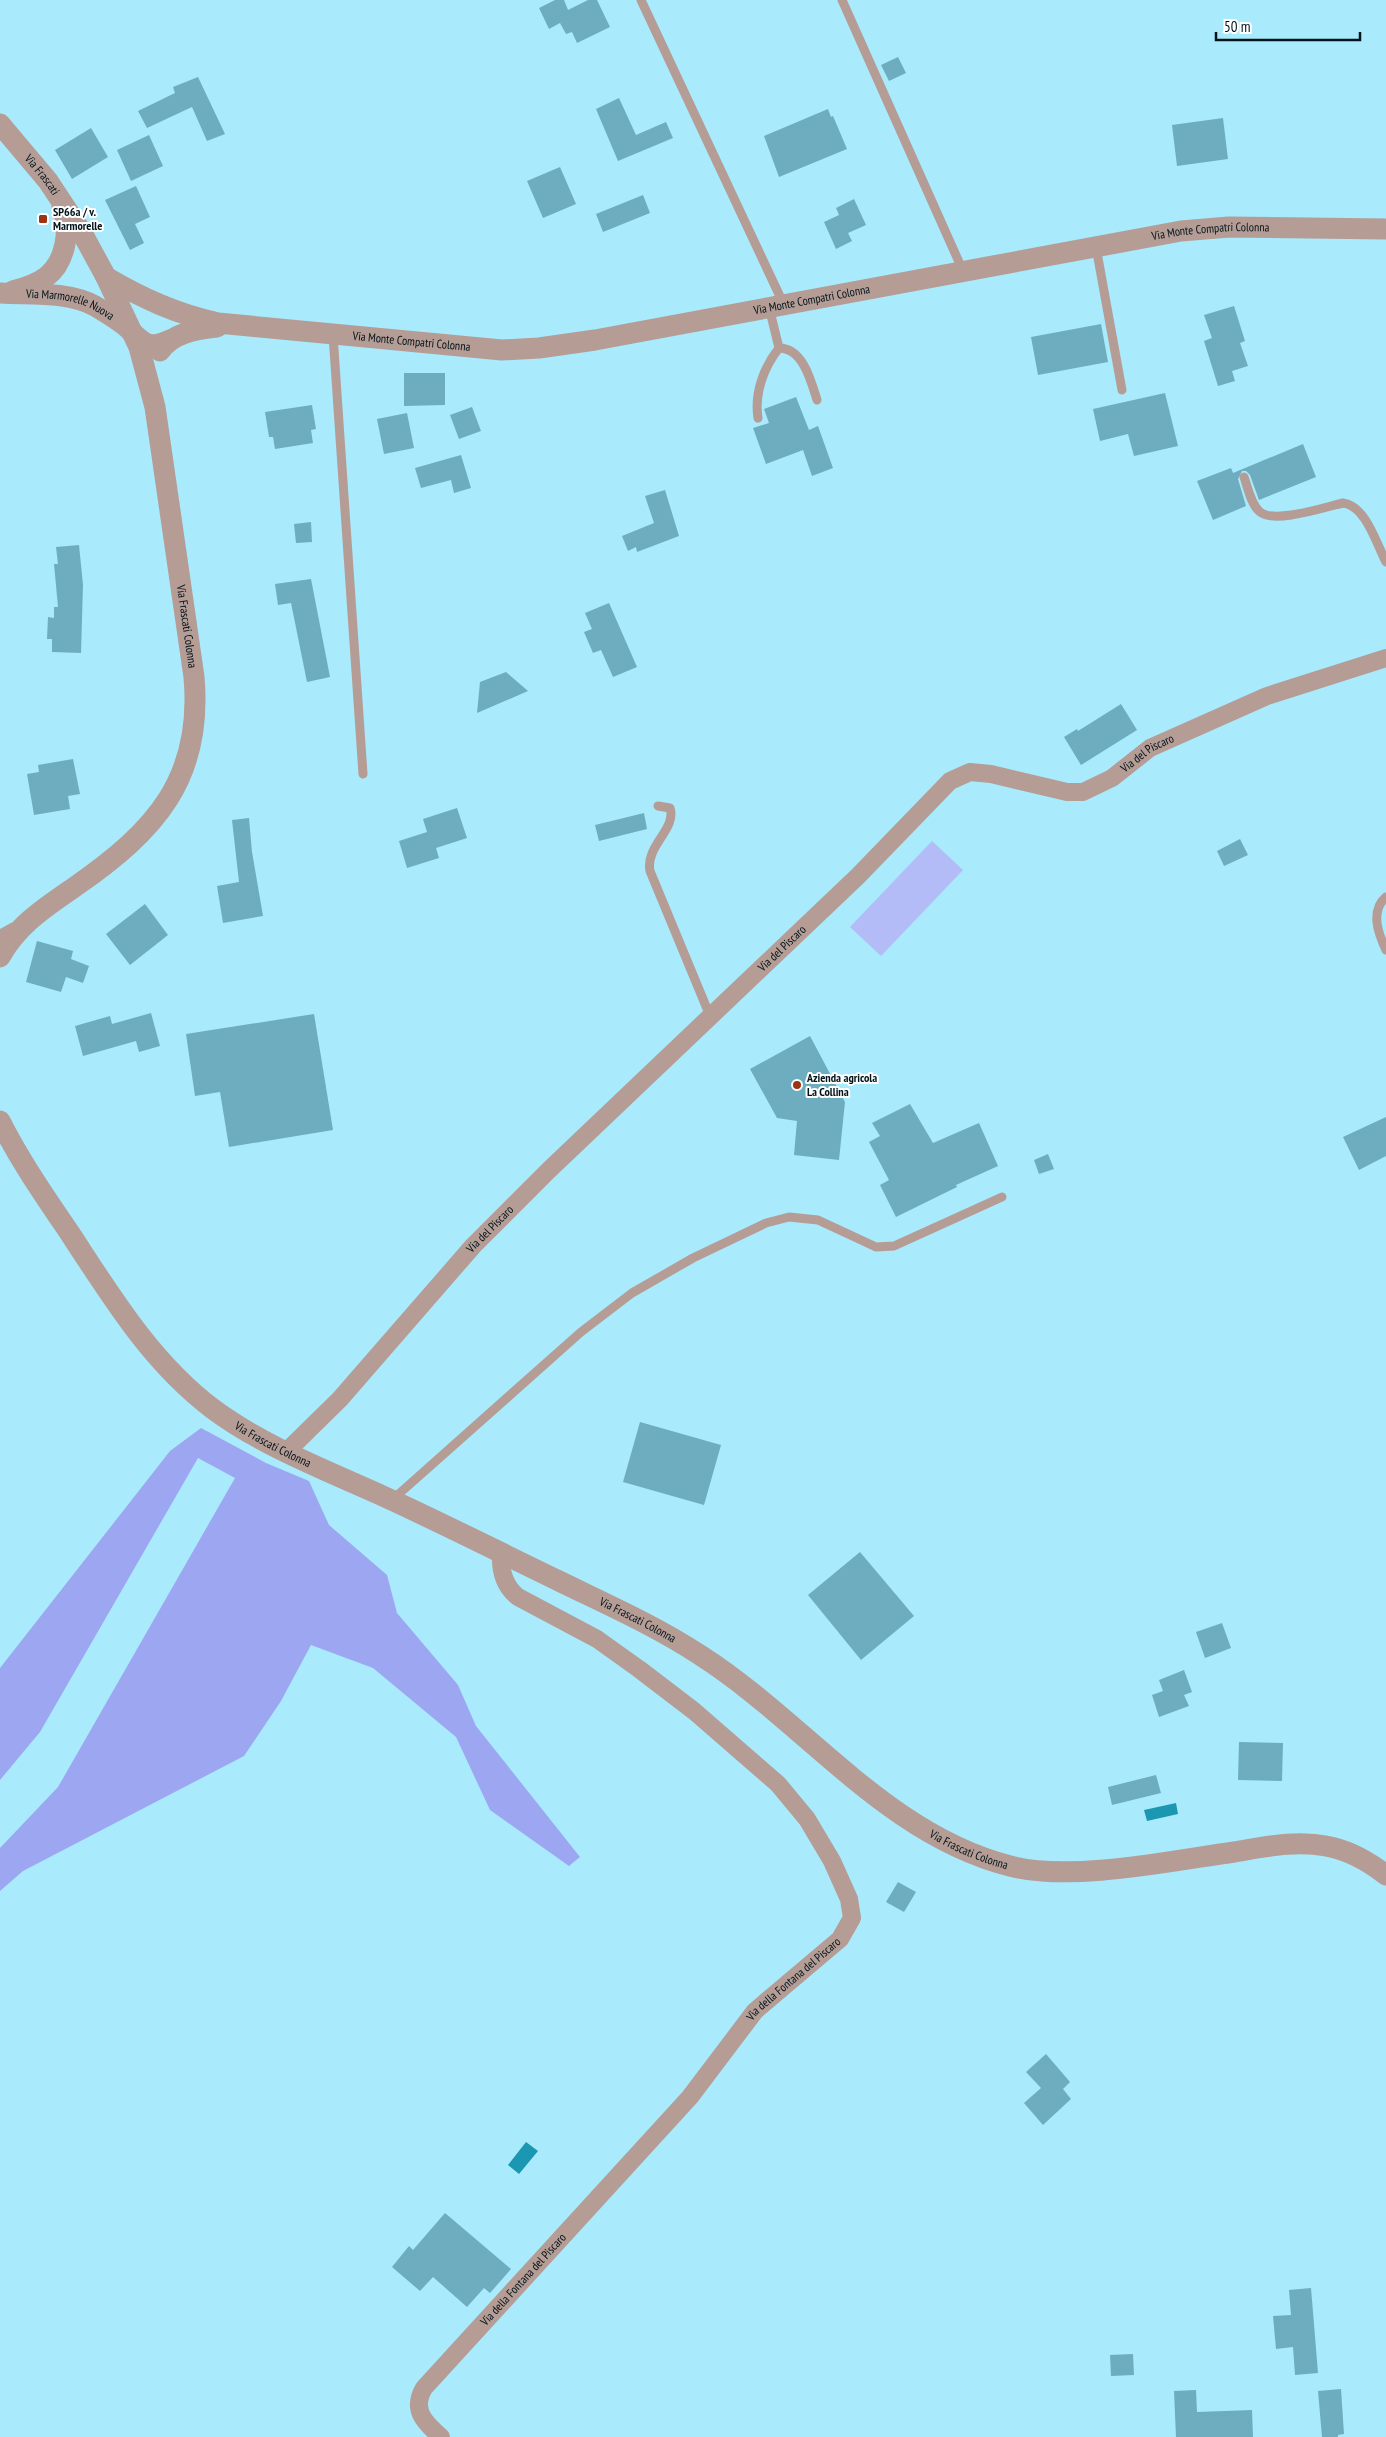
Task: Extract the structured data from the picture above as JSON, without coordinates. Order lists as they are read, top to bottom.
{
  "streets": {
    "street": [
      "Via Frascati",
      "Via Monte Compatri Colonna",
      "Via Marmorelle Nuova",
      "Via Frascati Colonna",
      "Via del Piscaro",
      "Via della Fontana del Piscaro"
    ]
  },
  "crossings": [
    ["Via Frascati", "Via Marmorelle Nuova"],
    ["Via Frascati", "Via Frascati Colonna"],
    ["Via Marmorelle Nuova", "Via Frascati Colonna"],
    ["Via Frascati Colonna", "Via del Piscaro"],
    ["Via Frascati Colonna", "Via della Fontana del Piscaro"]
  ],
  "places": {
    "transit": ["SP66a / v. Marmorelle"],
    "other": ["Azienda agricola La Collina"]
  },
  "scale_bar": "50 m"
}
